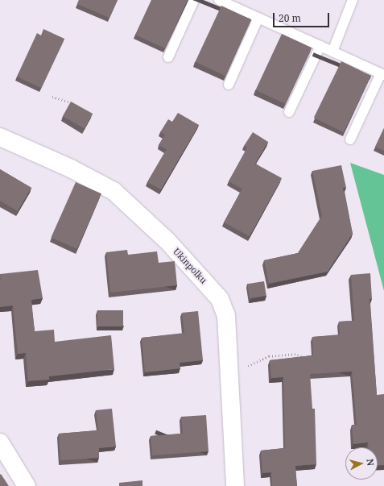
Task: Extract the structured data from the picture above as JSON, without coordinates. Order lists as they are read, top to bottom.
{
  "streets": {
    "street": ["Ukinpolku"]
  },
  "scale_bar": "20 m",
  "north": "right"
}
